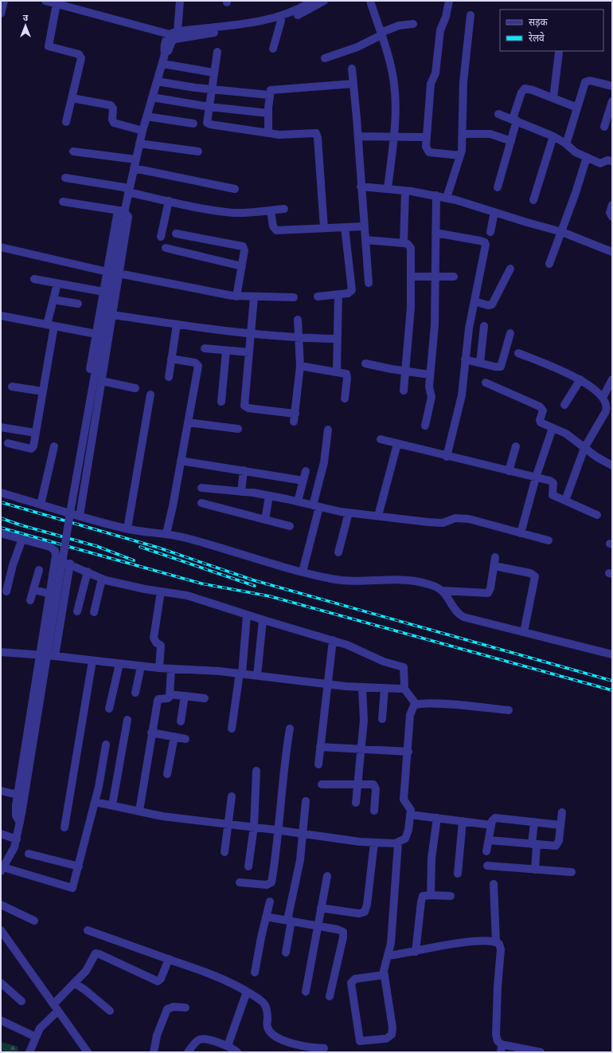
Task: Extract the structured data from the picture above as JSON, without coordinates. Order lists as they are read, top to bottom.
{
  "legend": ["सड़क", "रेलवे"],
  "north": "top"
}
